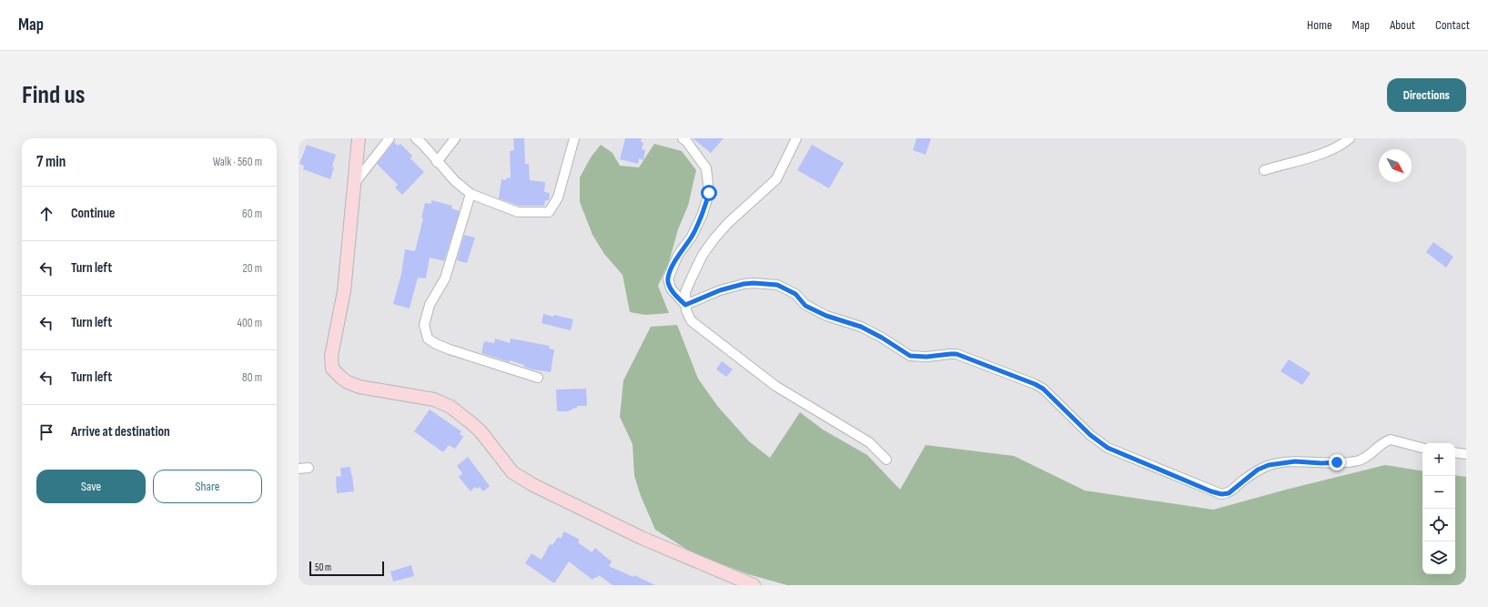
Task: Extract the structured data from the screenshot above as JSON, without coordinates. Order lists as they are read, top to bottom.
{
  "scale_bar": "50 m",
  "north": "bottom right",
  "page": {
    "header": "Map",
    "nav": [
      "Home",
      "Map",
      "About",
      "Contact"
    ],
    "buttons": [
      "Directions",
      ["Save", "Share"]
    ],
    "title": "Find us",
    "heading": ["7 min", "Walk · 560 m"],
    "list": [
      ["Continue", "60 m"],
      ["Turn left", "20 m"],
      ["Turn left", "400 m"],
      ["Turn left", "80 m"],
      "Arrive at destination"
    ],
    "map_buttons": ["+", "−"],
    "scale": "50 m"
  }
}
